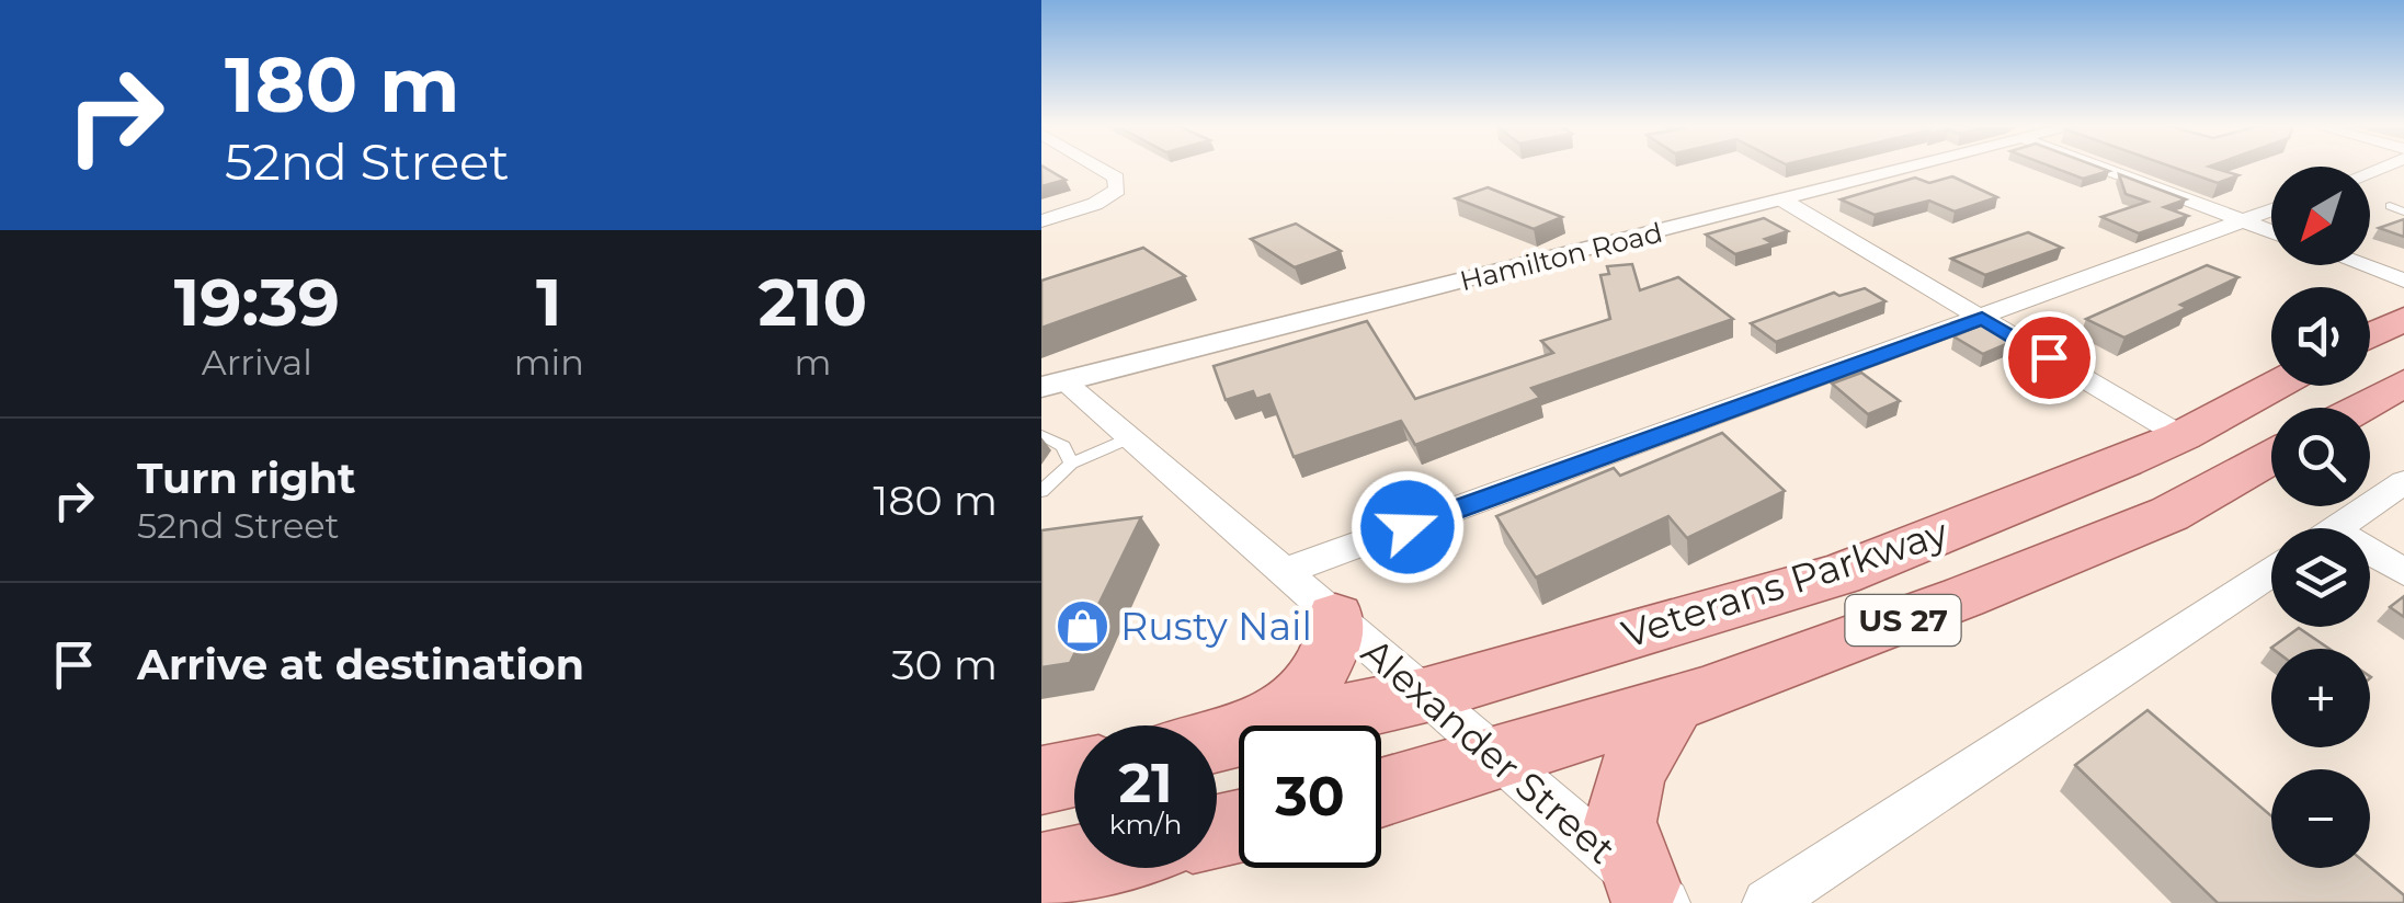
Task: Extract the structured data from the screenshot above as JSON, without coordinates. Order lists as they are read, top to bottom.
{
  "streets": {
    "main road": ["Veterans Parkway", "US 27"],
    "street": ["Hamilton Road", "Alexander Street"]
  },
  "crossings": [
    ["Hamilton Road", "Alexander Street"],
    ["Veterans Parkway", "Alexander Street"]
  ],
  "places": {
    "shop": ["Rusty Nail"]
  },
  "north": "bottom left",
  "page": {
    "turn": ["180 m", "52nd Street"],
    "map_buttons": ["+", "−"],
    "eta": [
      "19:39",
      "Arrival",
      "1",
      "min",
      "210",
      "m"
    ],
    "list": [
      {
        "name": "Turn right",
        "note": "52nd Street",
        "value": "180 m"
      },
      {
        "name": "Arrive at destination",
        "value": "30 m"
      }
    ],
    "speed": "21 km/h",
    "limit": "30"
  }
}
